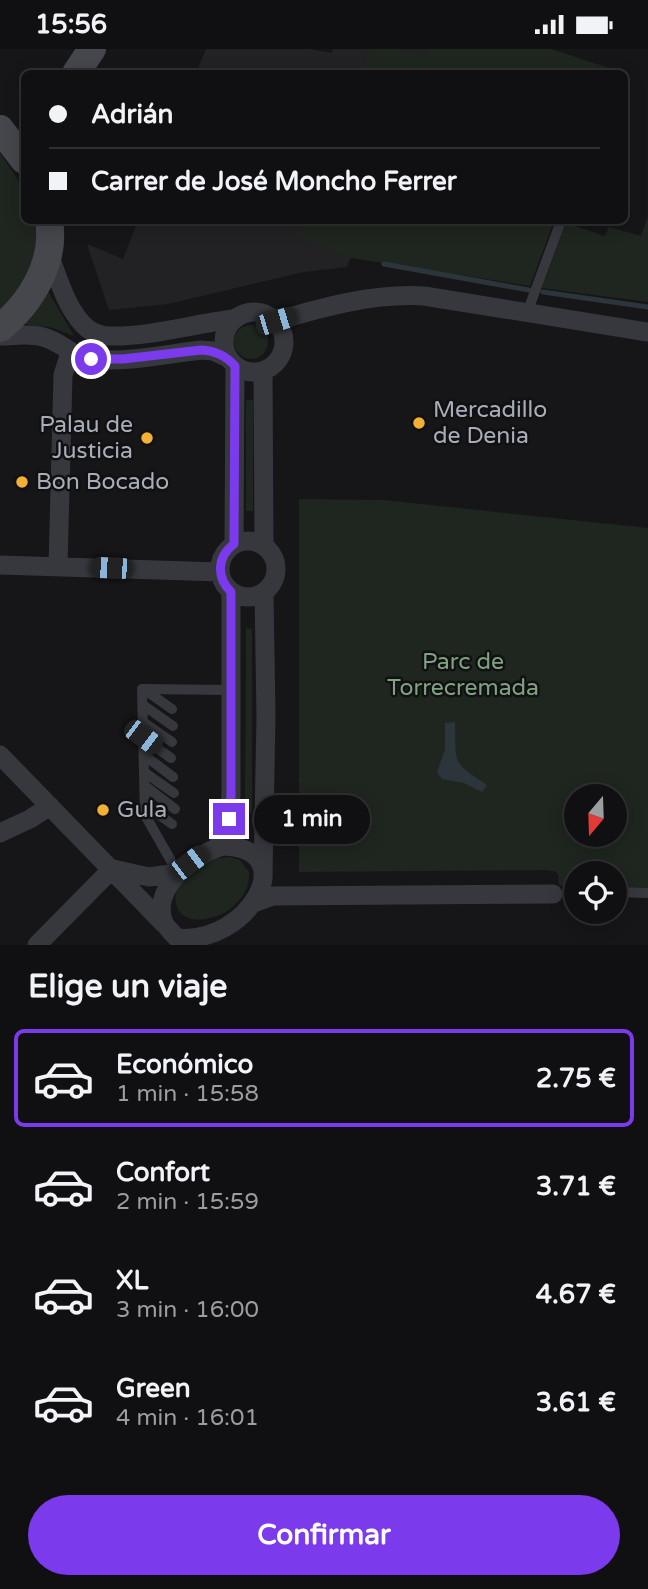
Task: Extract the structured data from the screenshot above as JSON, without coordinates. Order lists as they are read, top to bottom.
{
  "parks": ["Parc de Torrecremada"],
  "places": [
    "Mercadillo de Denia",
    "Palau de Justicia",
    "Bon Bocado",
    "Gula"
  ],
  "north": "bottom",
  "page": {
    "status": "15:56",
    "banner": ["Adrián", "Carrer de José Moncho Ferrer"],
    "bubble": "1 min",
    "heading": "Elige un viaje",
    "list": [
      {
        "name": "Económico",
        "note": "1 min · 15:58",
        "value": "2.75 €"
      },
      {
        "name": "Confort",
        "note": "2 min · 15:59",
        "value": "3.71 €"
      },
      {
        "name": "XL",
        "note": "3 min · 16:00",
        "value": "4.67 €"
      },
      {
        "name": "Green",
        "note": "4 min · 16:01",
        "value": "3.61 €"
      }
    ],
    "buttons": "Confirmar"
  }
}
